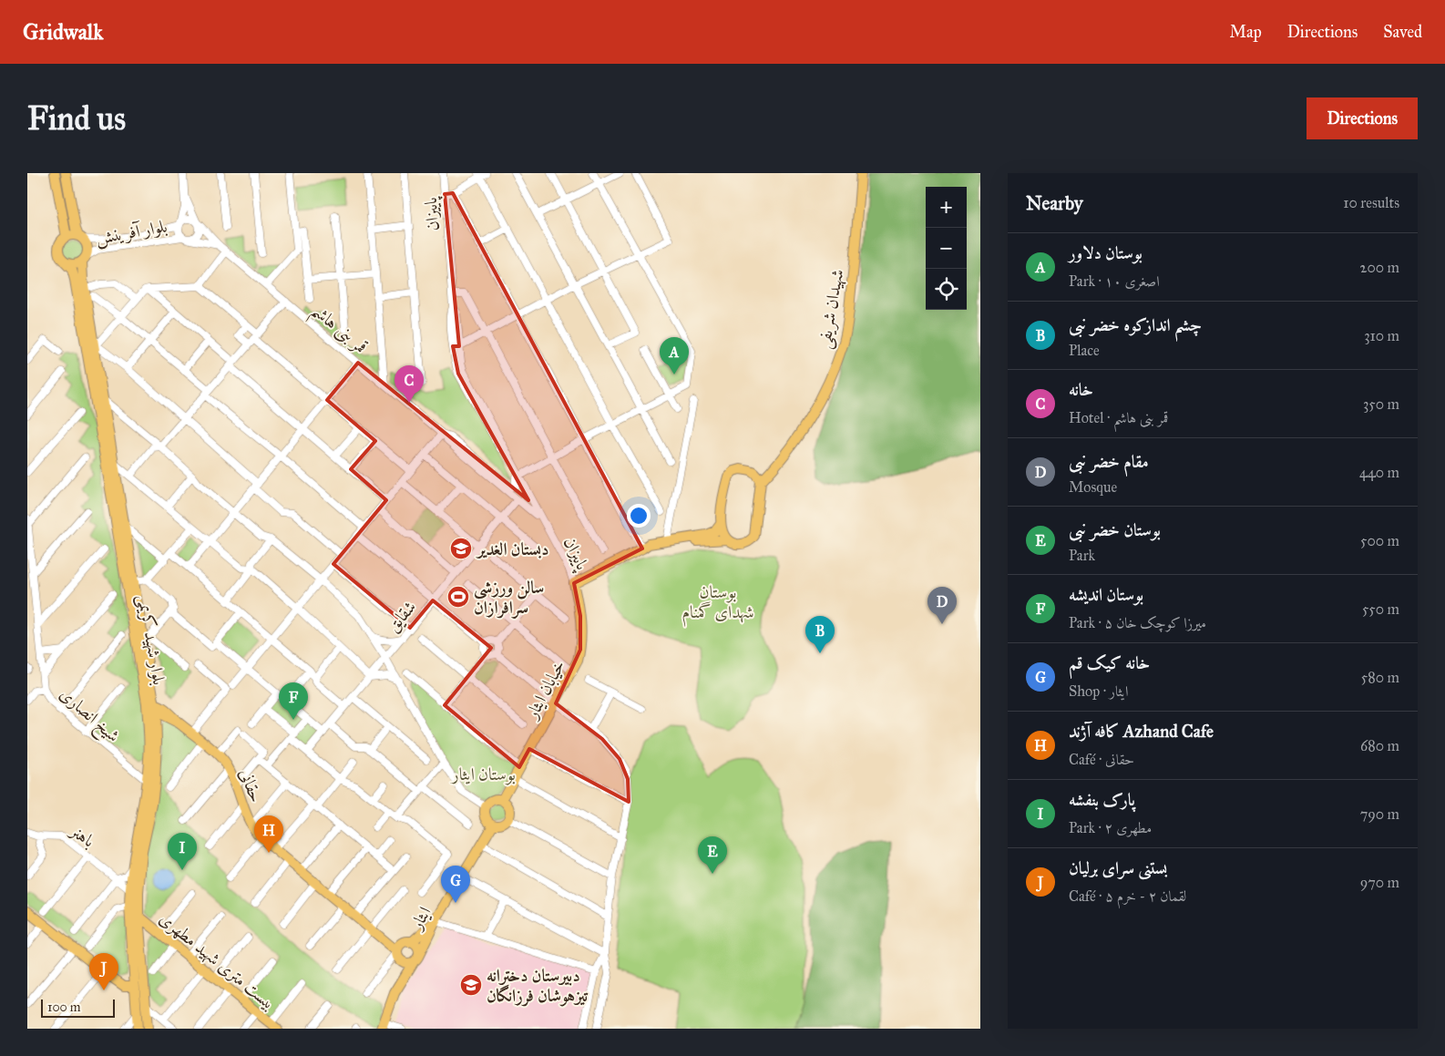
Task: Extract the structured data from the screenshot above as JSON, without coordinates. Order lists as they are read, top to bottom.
{
  "streets": {
    "main road": [
      "شهیدان شریفی",
      "بلوار شهید کریمی",
      "خیابان ایثار",
      "حقانی",
      "ایثار",
      "بیست متری شهید مطهری"
    ],
    "street": [
      "پاییزان",
      "بلوار آفرینش",
      "قمر بنی هاشم",
      "شقایق",
      "شیخ انصاری",
      "باهنر"
    ]
  },
  "crossings": [
    ["پاییزان", "قمر بنی هاشم"],
    ["پاییزان", "خیابان ایثار"],
    ["بلوار آفرینش", "بلوار شهید کریمی"],
    ["قمر بنی هاشم", "شقایق"],
    ["بلوار شهید کریمی", "شیخ انصاری"],
    ["بلوار شهید کریمی", "حقانی"],
    ["بلوار شهید کریمی", "باهنر"],
    ["بلوار شهید کریمی", "بیست متری شهید مطهری"],
    ["خیابان ایثار", "ایثار"],
    ["حقانی", "ایثار"]
  ],
  "parks": ["بوستان شهدای گمنام", "بوستان ایثار"],
  "places": {
    "school or university": ["دبستان الغدیر", "دبیرستان دخترانه تیزهوشان فرزانگان"],
    "sports": ["سالن ورزشی سرافرازان"]
  },
  "scale_bar": "100 m",
  "page": {
    "header": "Gridwalk",
    "nav": ["Map", "Directions", "Saved"],
    "buttons": "Directions",
    "title": "Find us",
    "heading": ["Nearby", "10 results"],
    "map_buttons": ["+", "−"],
    "list": [
      {
        "mark": "A",
        "name": "بوستان دلاور",
        "note": "Park · اصغری ۱۰",
        "value": "200 m"
      },
      {
        "mark": "B",
        "name": "چشم اندازکوه خضر نبی",
        "note": "Place",
        "value": "310 m"
      },
      {
        "mark": "C",
        "name": "خانه",
        "note": "Hotel · قمر بنی هاشم",
        "value": "350 m"
      },
      {
        "mark": "D",
        "name": "مقام خضر نبی",
        "note": "Mosque",
        "value": "440 m"
      },
      {
        "mark": "E",
        "name": "بوستان خضر نبی",
        "note": "Park",
        "value": "500 m"
      },
      {
        "mark": "F",
        "name": "بوستان اندیشه",
        "note": "Park · میرزا کوچک خان ۵",
        "value": "550 m"
      },
      {
        "mark": "G",
        "name": "خانه کیک قم",
        "note": "Shop · ایثار",
        "value": "580 m"
      },
      {
        "mark": "H",
        "name": "کافه آژند Azhand Cafe",
        "note": "Café · حقانی",
        "value": "680 m"
      },
      {
        "mark": "I",
        "name": "پارک بنفشه",
        "note": "Park · مطهری ۲",
        "value": "790 m"
      },
      {
        "mark": "J",
        "name": "بستنی سرای برلیان",
        "note": "Café · لقمان ۲ - خرم ۵",
        "value": "970 m"
      }
    ],
    "pins": [
      "A",
      "C",
      "D",
      "B",
      "F",
      "H",
      "I",
      "E",
      "G",
      "J"
    ],
    "scale": "100 m"
  }
}
